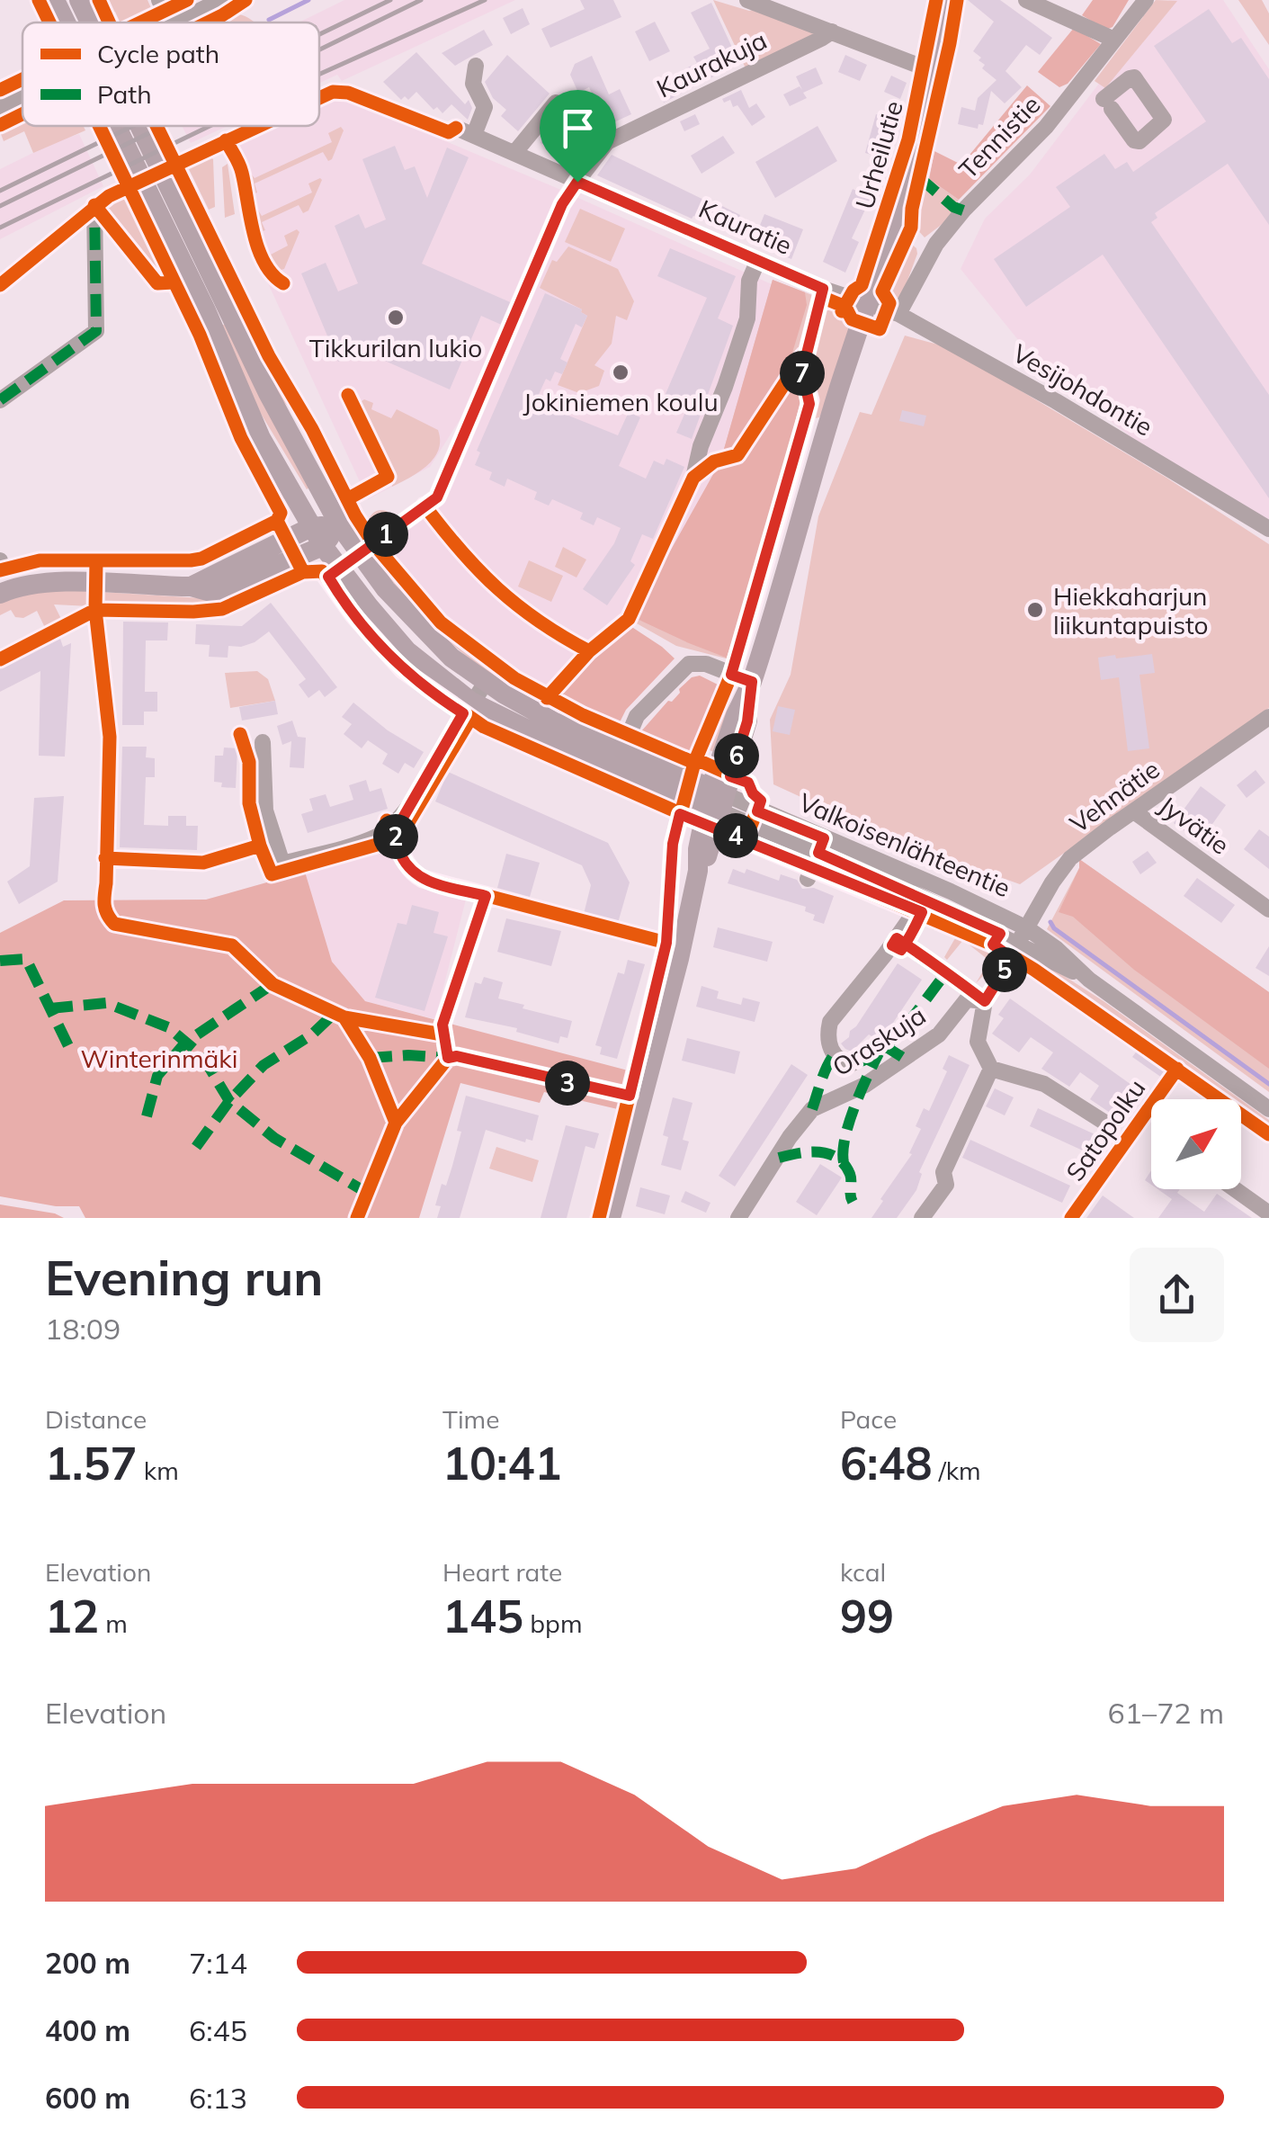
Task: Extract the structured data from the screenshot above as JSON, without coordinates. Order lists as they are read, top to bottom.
{
  "streets": {
    "main road": ["Urheilutie", "Valkoisenlähteentie"],
    "street": [
      "Kaurakuja",
      "Tennistie",
      "Kauratie",
      "Vesijohdontie",
      "Vehnätie",
      "Jyvätie",
      "Oraskuja"
    ],
    "cycle path": ["Satopolku"]
  },
  "crossings": [
    ["Kaurakuja", "Kauratie"],
    ["Tennistie", "Vesijohdontie"],
    ["Urheilutie", "Kauratie"],
    ["Urheilutie", "Vesijohdontie"],
    ["Urheilutie", "Valkoisenlähteentie"],
    ["Kauratie", "Vesijohdontie"],
    ["Vehnätie", "Jyvätie"],
    ["Vehnätie", "Valkoisenlähteentie"]
  ],
  "parks": ["Winterinmäki"],
  "places": ["Tikkurilan lukio", "Jokiniemen koulu", "Hiekkaharjun liikuntapuisto"],
  "legend": ["Cycle path", "Path"],
  "north": "top right",
  "page": {
    "pins": [
      "7",
      "1",
      "6",
      "4",
      "2",
      "5",
      "3"
    ],
    "heading": ["Evening run", "18:09"],
    "stats": [
      ["Distance", "1.57 km"],
      ["Time", "10:41"],
      ["Pace", "6:48 /km"],
      ["Elevation", "12 m"],
      ["Heart rate", "145 bpm"],
      ["kcal", "99"]
    ],
    "chart": ["Elevation", "61–72 m"],
    "list": [
      {
        "name": "200 m",
        "note": "7:14"
      },
      {
        "name": "400 m",
        "note": "6:45"
      },
      {
        "name": "600 m",
        "note": "6:13"
      }
    ]
  }
}
